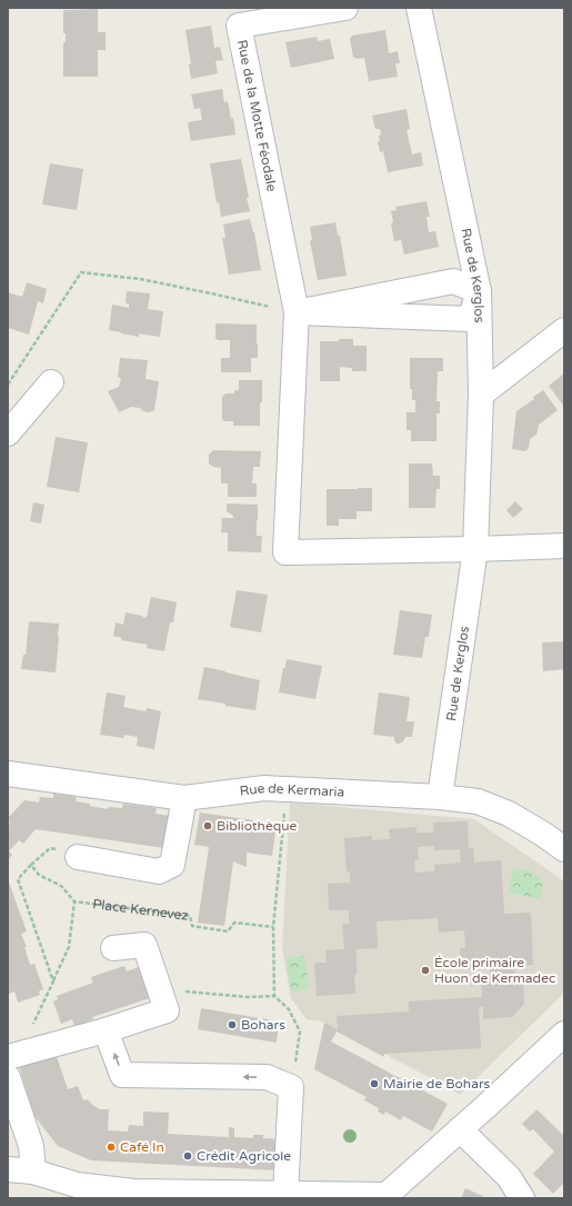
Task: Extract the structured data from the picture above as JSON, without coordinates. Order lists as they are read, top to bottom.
{
  "streets": {
    "street": ["Rue de la Motte Féodale", "Rue de Kerglos", "Rue de Kermaria"],
    "path": ["Place Kernevez"]
  },
  "crossings": [
    ["Rue de la Motte Féodale", "Rue de Kerglos"],
    ["Rue de Kerglos", "Rue de Kermaria"]
  ],
  "places": [
    "Bibliothèque",
    "École primaire Huon de Kermadec",
    "Bohars",
    "Mairie de Bohars",
    "Café In",
    "Crédit Agricole"
  ]
}
